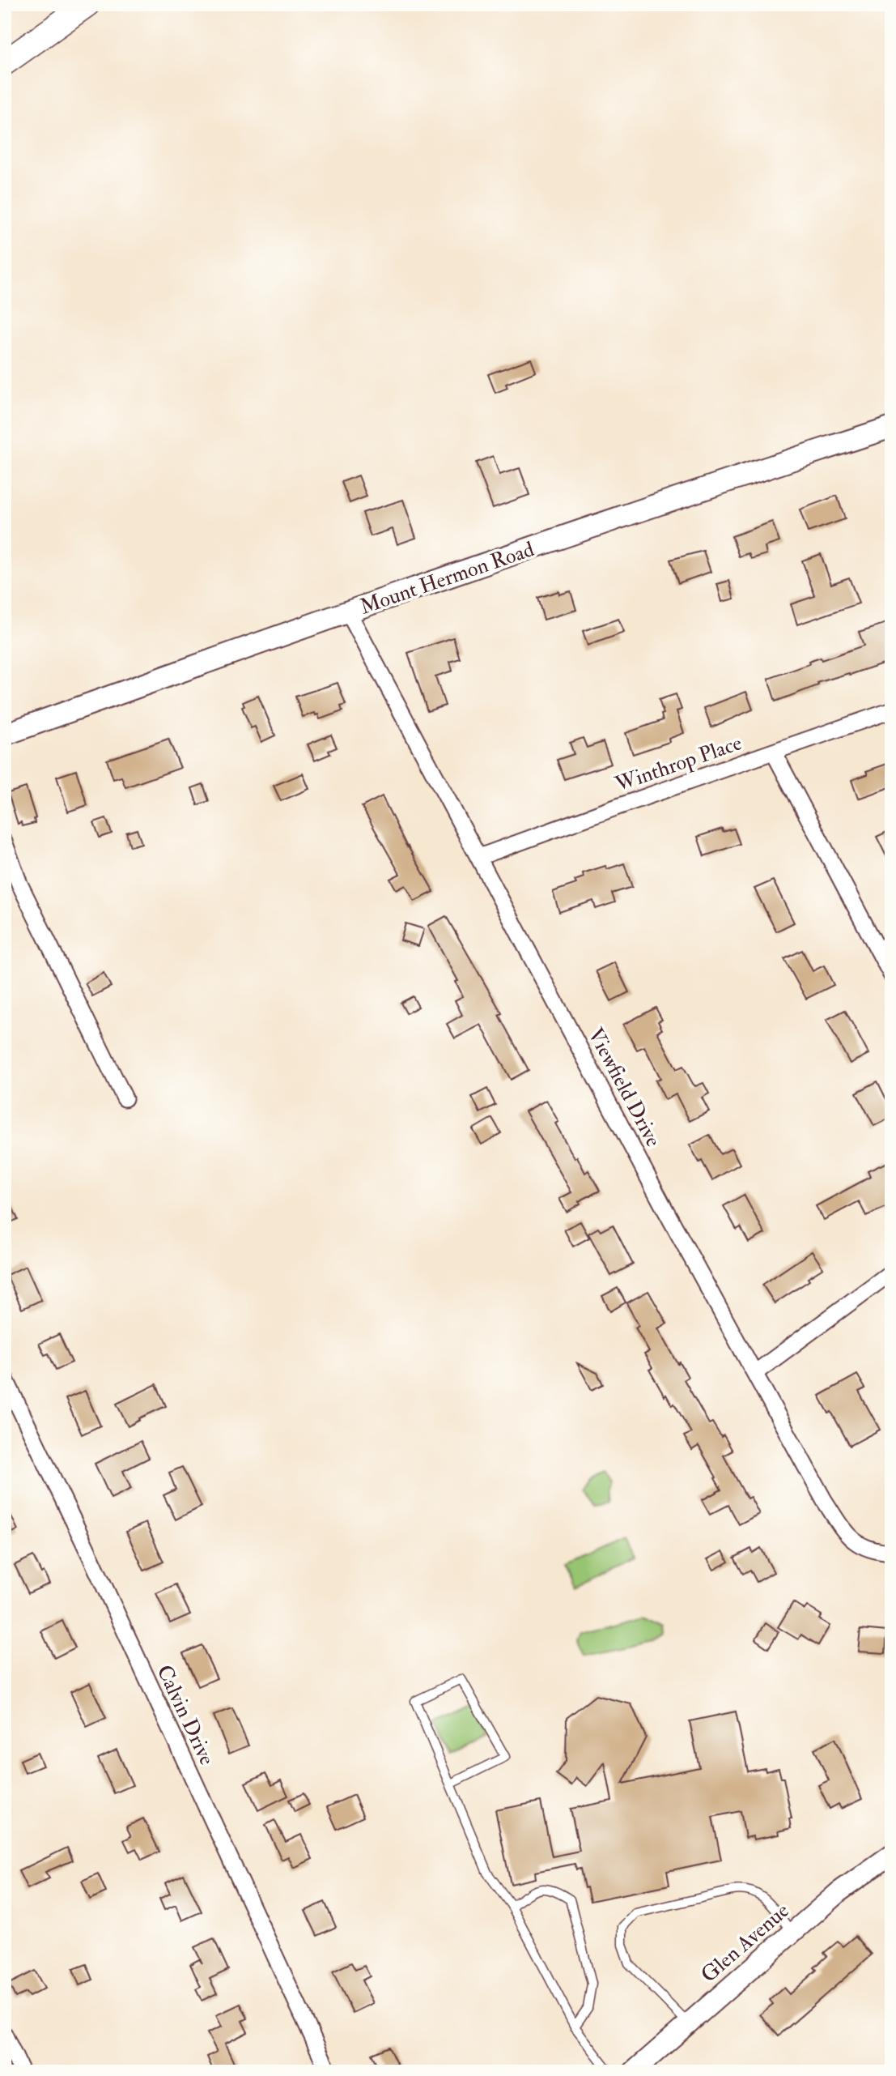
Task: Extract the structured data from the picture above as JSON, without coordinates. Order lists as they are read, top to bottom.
{
  "streets": {
    "main road": ["Mount Hermon Road"],
    "street": [
      "Winthrop Place",
      "Viewfield Drive",
      "Calvin Drive",
      "Glen Avenue"
    ]
  },
  "crossings": [
    ["Mount Hermon Road", "Viewfield Drive"],
    ["Winthrop Place", "Viewfield Drive"]
  ]
}
